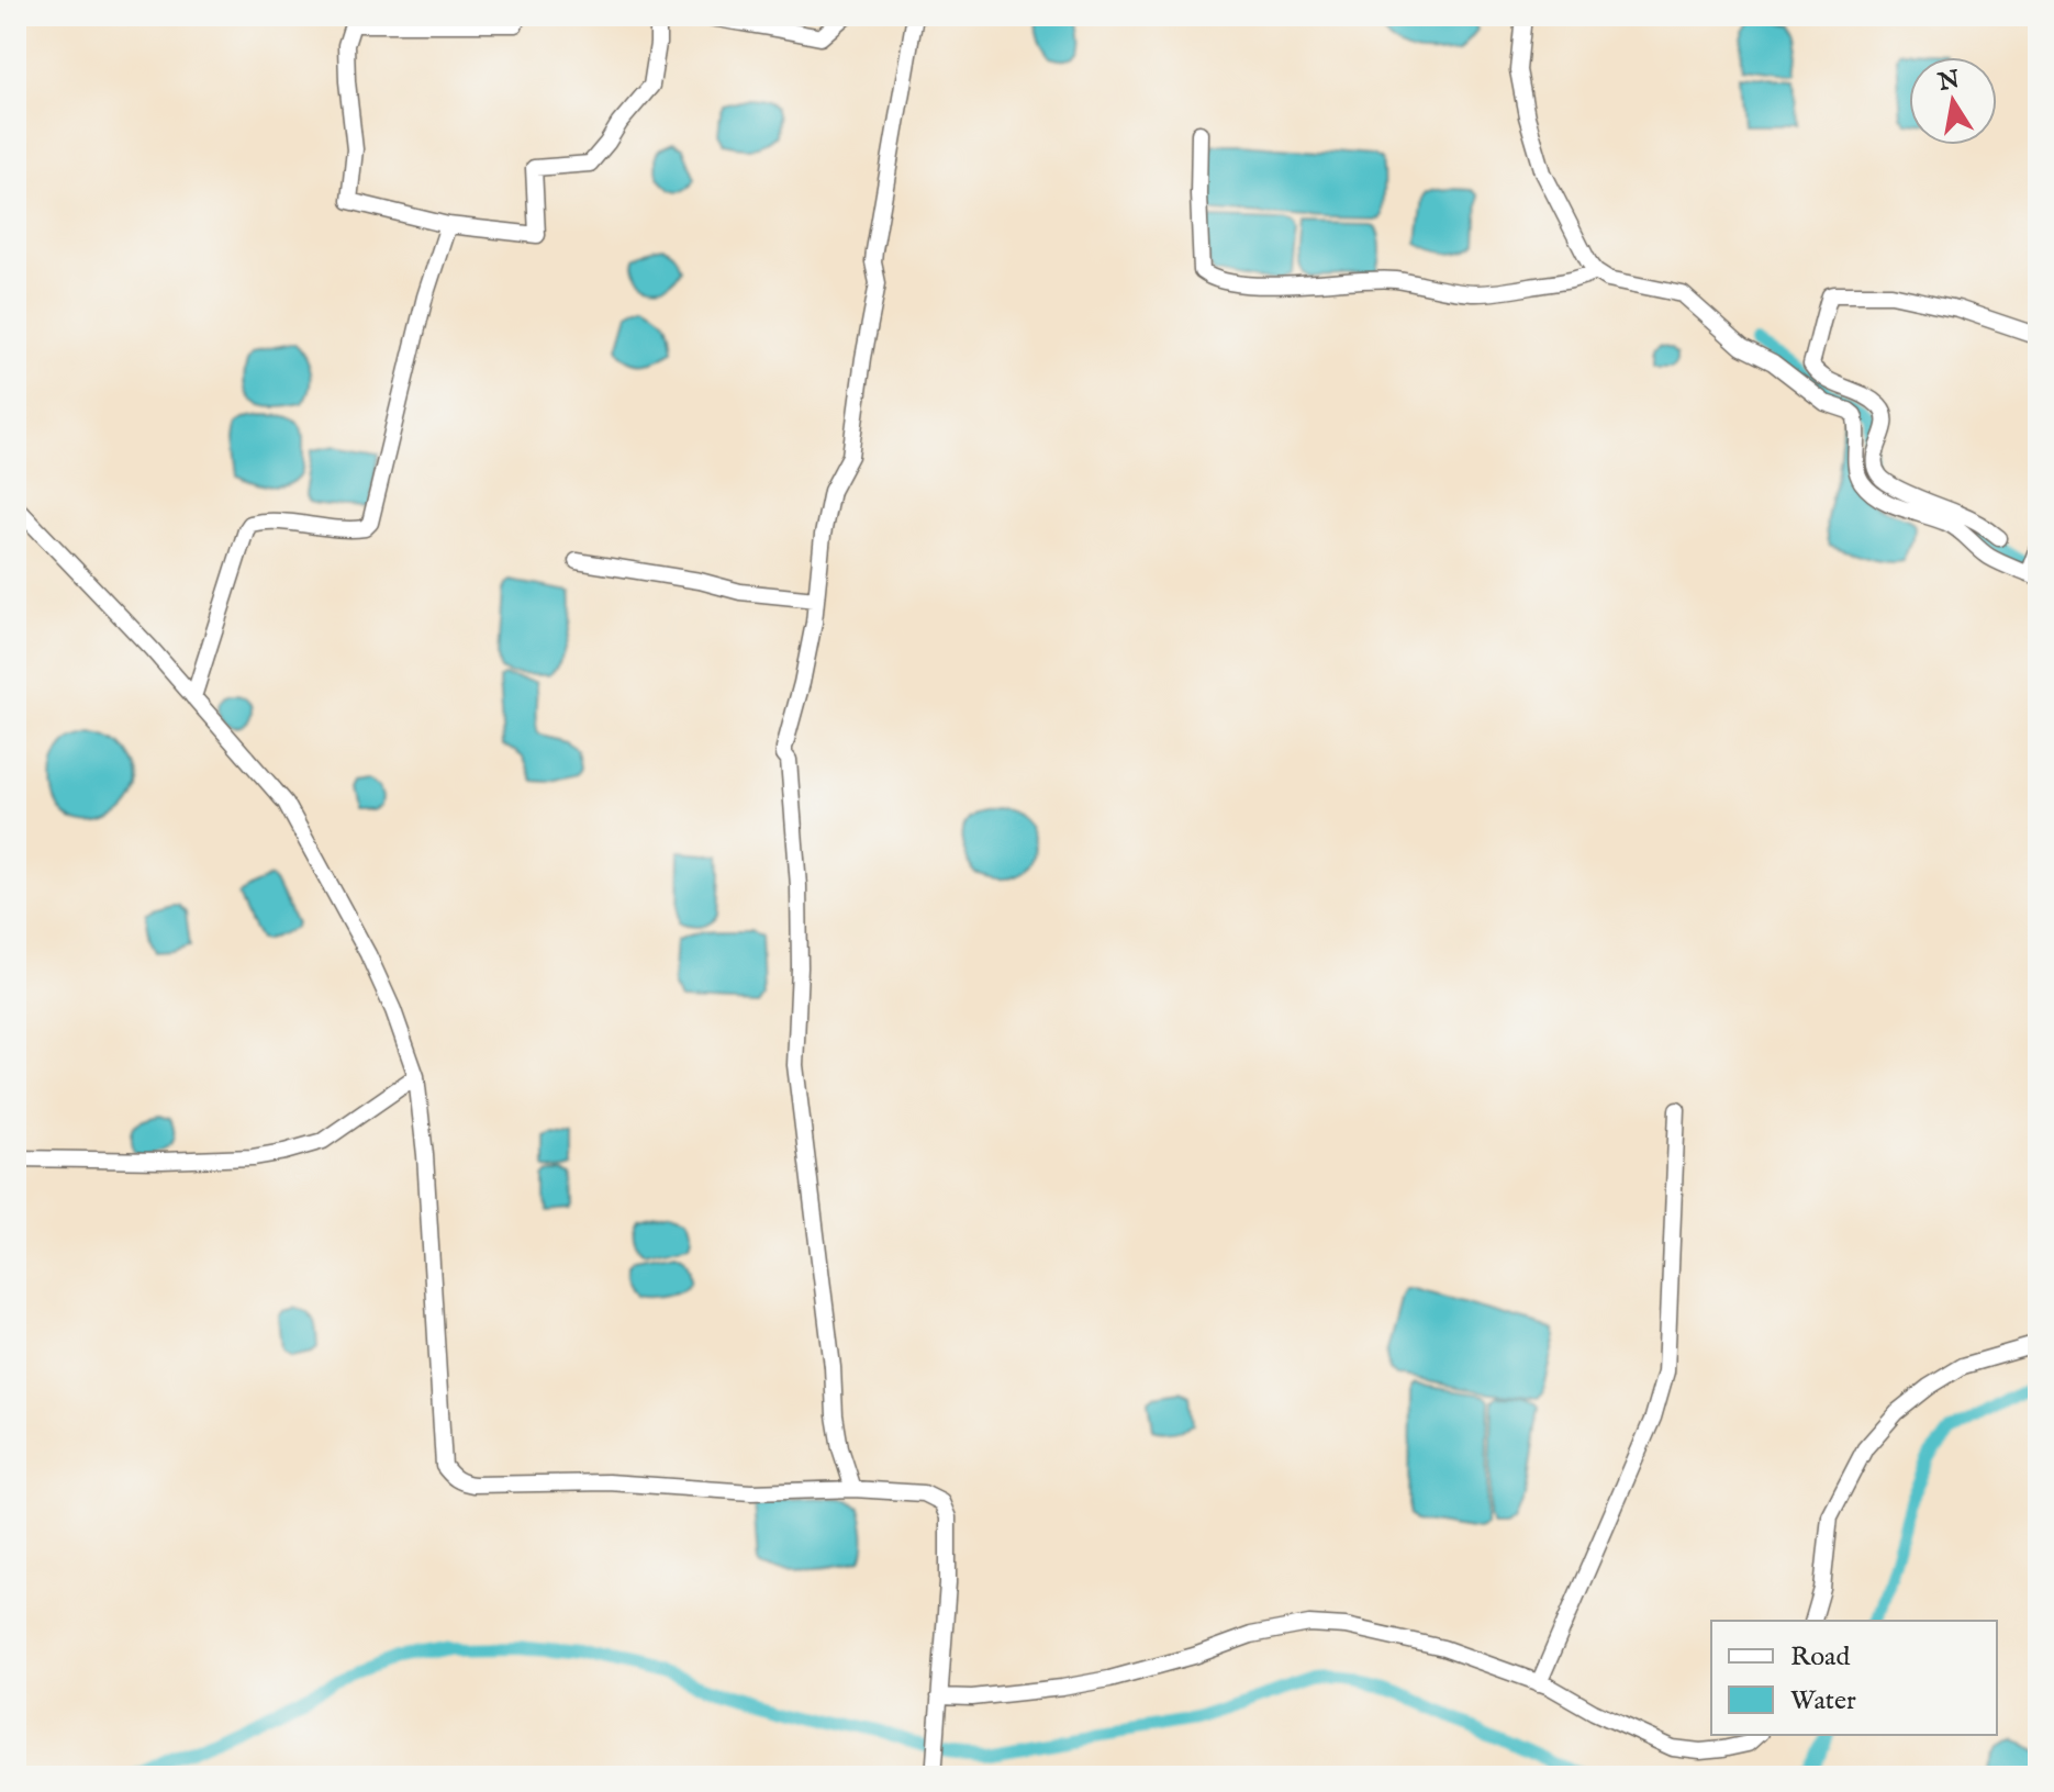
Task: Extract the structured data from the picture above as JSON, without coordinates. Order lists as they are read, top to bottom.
{
  "legend": ["Road", "Water"],
  "north": "top"
}
